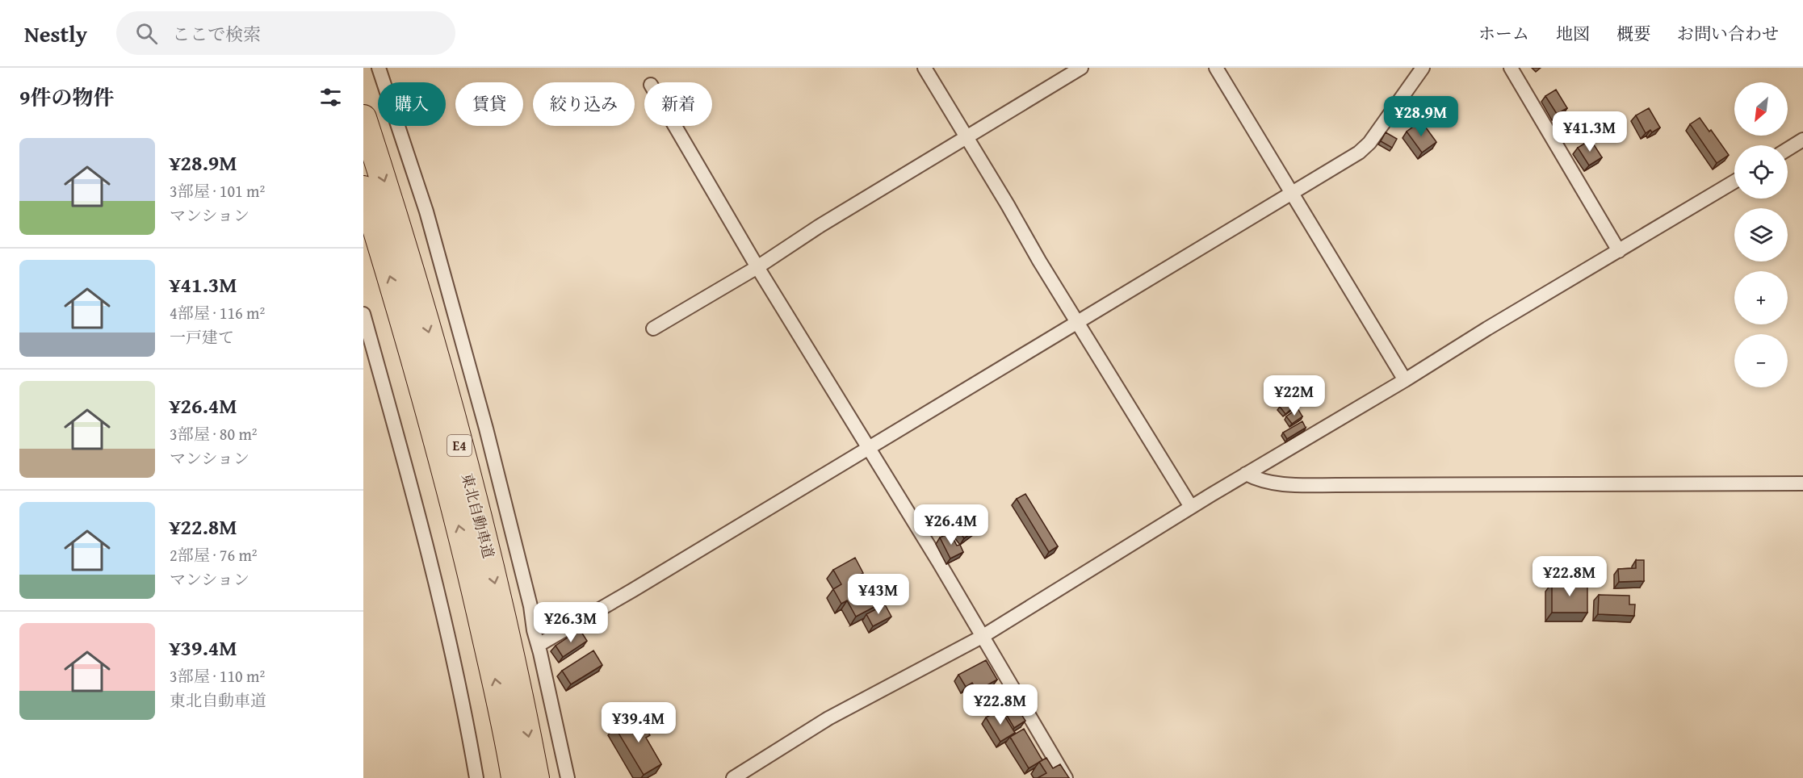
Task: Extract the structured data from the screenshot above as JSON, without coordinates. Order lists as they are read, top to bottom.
{
  "streets": {
    "highway": ["E4", "東北自動車道"]
  },
  "north": "bottom left",
  "page": {
    "header": "Nestly",
    "search": "ここで検索",
    "nav": [
      "ホーム",
      "地図",
      "概要",
      "お問い合わせ"
    ],
    "heading": "9件の物件",
    "map_buttons": ["+", "−"],
    "chip": [
      "購入",
      "賃貸",
      "絞り込み",
      "新着"
    ],
    "price": [
      "¥28.9M",
      "¥41.3M",
      "¥22M",
      "¥26.4M",
      "¥22.8M",
      "¥43M",
      "¥26.3M",
      "¥22.8M",
      "¥39.4M"
    ],
    "list": [
      {
        "name": "¥28.9M",
        "note": "3部屋 · 101 m² · マンション"
      },
      {
        "name": "¥41.3M",
        "note": "4部屋 · 116 m² · 一戸建て"
      },
      {
        "name": "¥26.4M",
        "note": "3部屋 · 80 m² · マンション"
      },
      {
        "name": "¥22.8M",
        "note": "2部屋 · 76 m² · マンション"
      },
      {
        "name": "¥39.4M",
        "note": "3部屋 · 110 m² · 東北自動車道"
      }
    ]
  }
}
